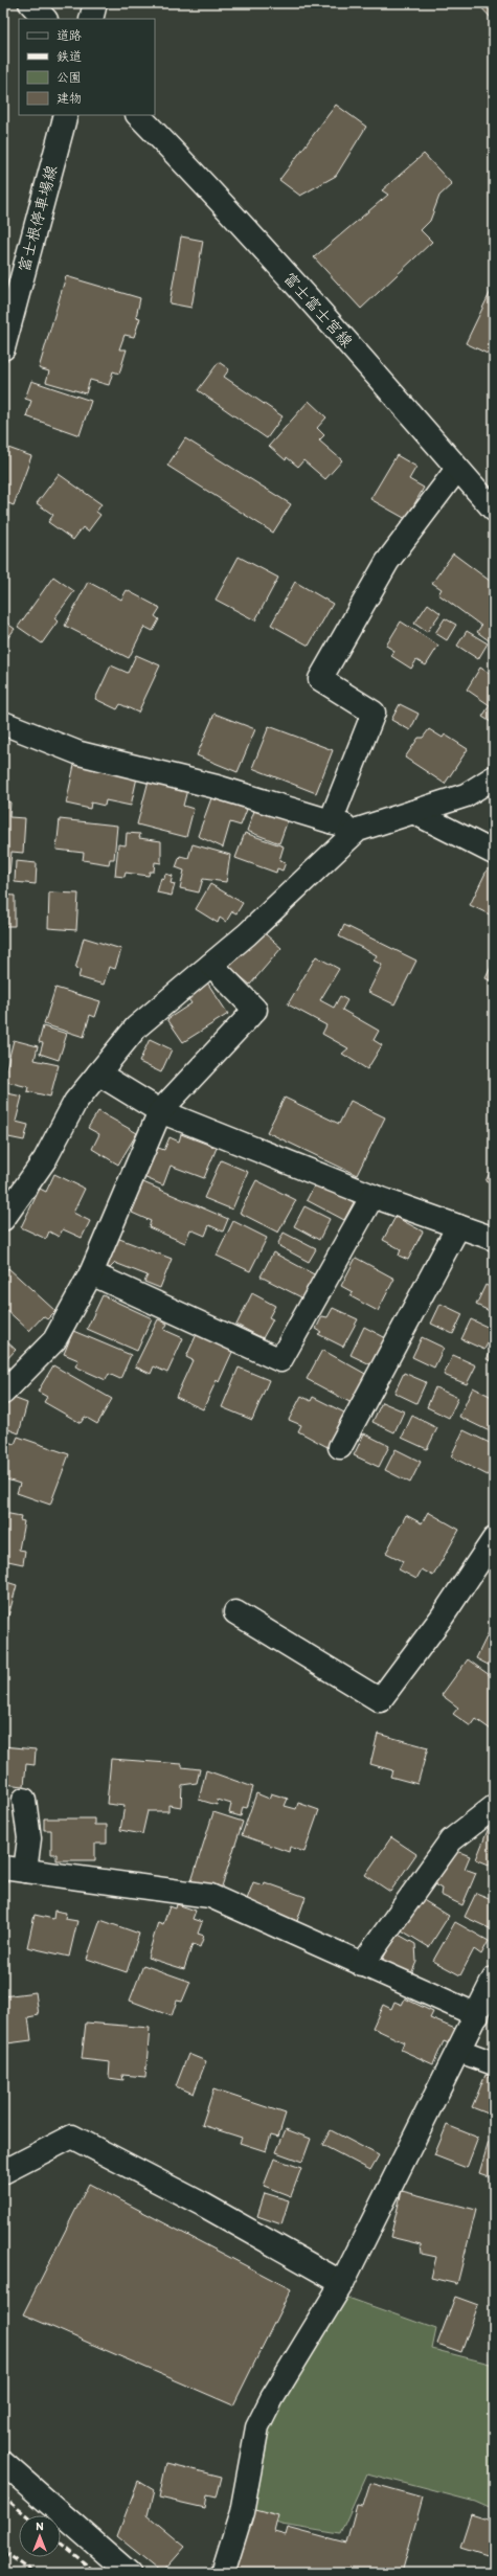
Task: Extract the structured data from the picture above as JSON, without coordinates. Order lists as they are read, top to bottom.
{
  "streets": {
    "street": ["富士根停車場線", "富士富士宮線"]
  },
  "legend": [
    "道路",
    "鉄道",
    "公園",
    "建物"
  ],
  "north": "top"
}
